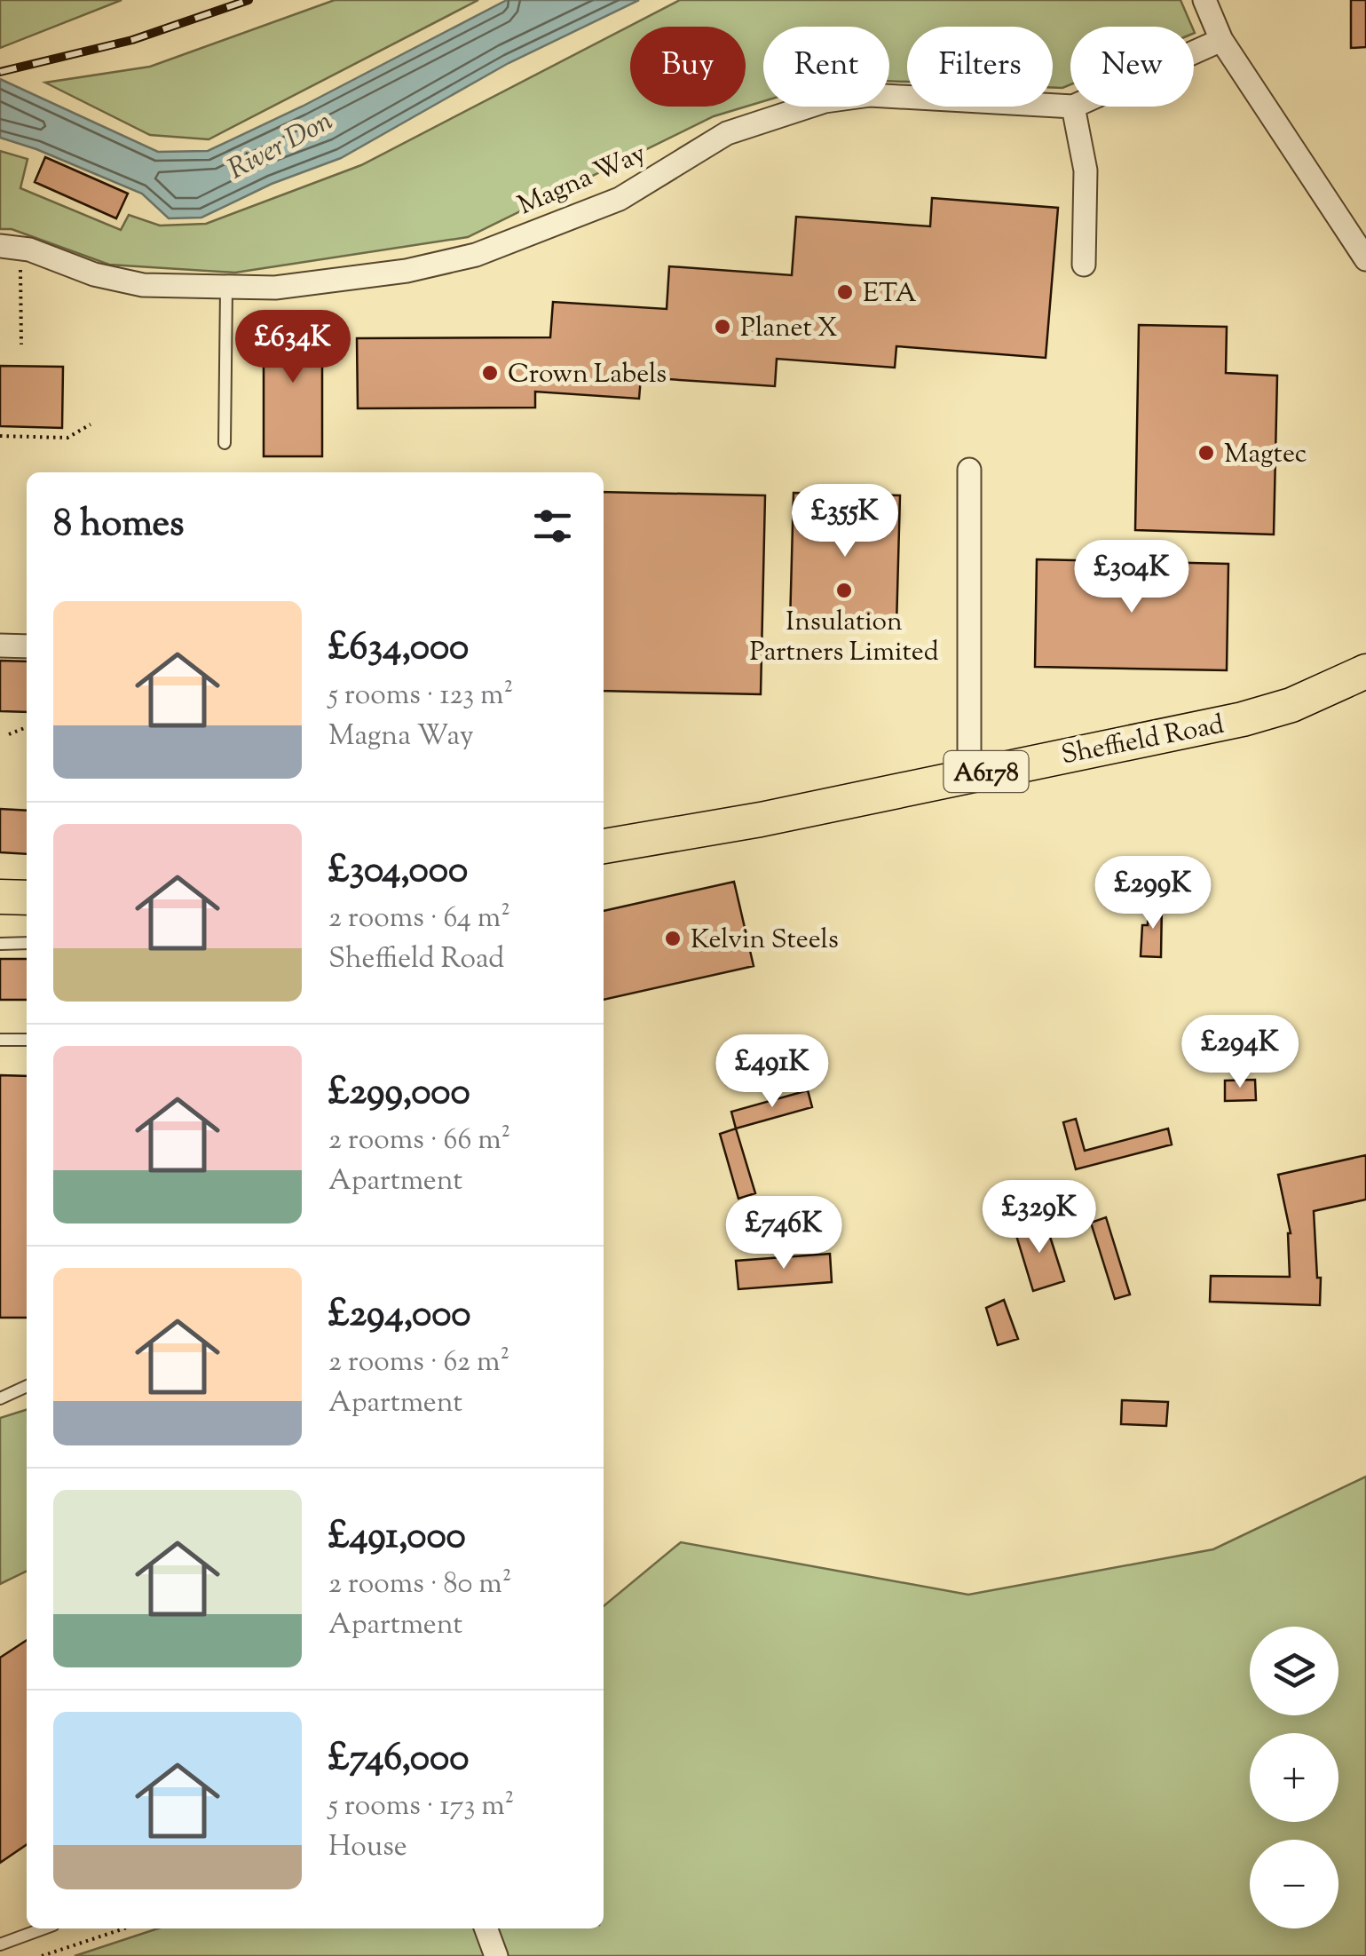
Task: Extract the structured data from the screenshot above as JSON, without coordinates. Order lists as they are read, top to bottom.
{
  "streets": {
    "main road": ["Sheffield Road", "A6178"],
    "street": ["Magna Way"]
  },
  "water": ["River Don"],
  "places": [
    "ETA",
    "Planet X",
    "Crown Labels",
    "Magtec",
    "Insulation Partners Limited",
    "Kelvin Steels"
  ],
  "page": {
    "chip": [
      "Buy",
      "Rent",
      "Filters",
      "New"
    ],
    "price": [
      "£634K",
      "£355K",
      "£304K",
      "£299K",
      "£294K",
      "£491K",
      "£329K",
      "£746K"
    ],
    "heading": "8 homes",
    "list": [
      {
        "name": "£634,000",
        "note": "5 rooms · 123 m² · Magna Way"
      },
      {
        "name": "£304,000",
        "note": "2 rooms · 64 m² · Sheffield Road"
      },
      {
        "name": "£299,000",
        "note": "2 rooms · 66 m² · Apartment"
      },
      {
        "name": "£294,000",
        "note": "2 rooms · 62 m² · Apartment"
      },
      {
        "name": "£491,000",
        "note": "2 rooms · 80 m² · Apartment"
      },
      {
        "name": "£746,000",
        "note": "5 rooms · 173 m² · House"
      }
    ],
    "map_buttons": ["+", "−"]
  }
}
